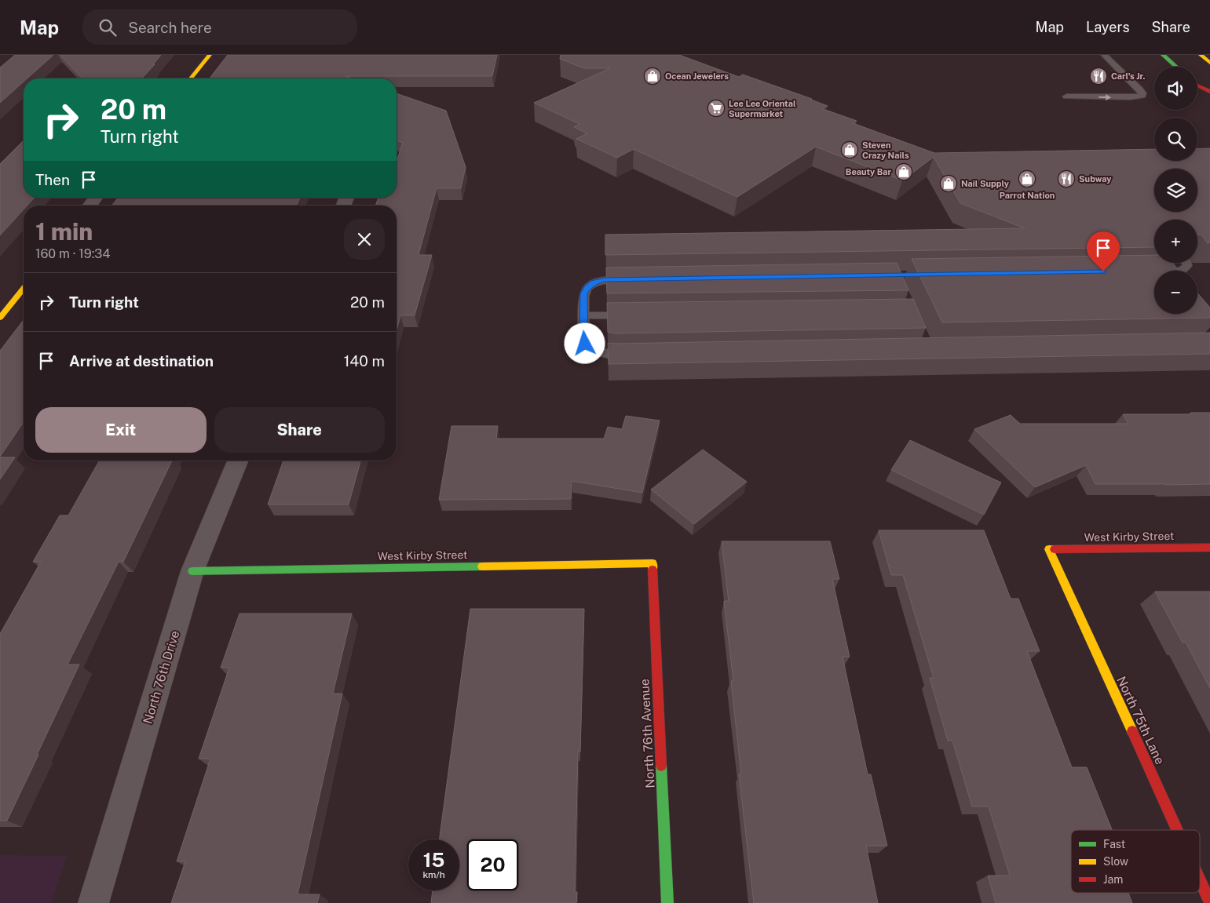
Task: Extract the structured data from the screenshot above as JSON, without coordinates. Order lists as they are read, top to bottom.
{
  "streets": {
    "street": [
      "West Kirby Street",
      "North 76th Drive",
      "North 75th Lane",
      "North 76th Avenue"
    ]
  },
  "crossings": [
    ["West Kirby Street", "North 76th Drive"],
    ["West Kirby Street", "North 75th Lane"],
    ["West Kirby Street", "North 76th Avenue"]
  ],
  "places": {
    "shop": [
      "Ocean Jewelers",
      "Steven Crazy Nails",
      "Beauty Bar",
      "Parrot Nation",
      "Nail Supply"
    ],
    "restaurant": ["Carl's Jr.", "Subway"],
    "supermarket": ["Lee Lee Oriental Supermarket"]
  },
  "legend": ["Fast", "Slow", "Jam"],
  "page": {
    "header": "Map",
    "search": "Search here",
    "nav": ["Map", "Layers", "Share"],
    "map_buttons": ["+", "−"],
    "turn": ["20 m", "Turn right"],
    "then": "Then",
    "heading": ["1 min", "160 m · 19:34"],
    "list": [
      {
        "name": "Turn right",
        "value": "20 m"
      },
      {
        "name": "Arrive at destination",
        "value": "140 m"
      }
    ],
    "buttons": ["Exit", "Share"],
    "speed": "15 km/h",
    "limit": "20"
  }
}
